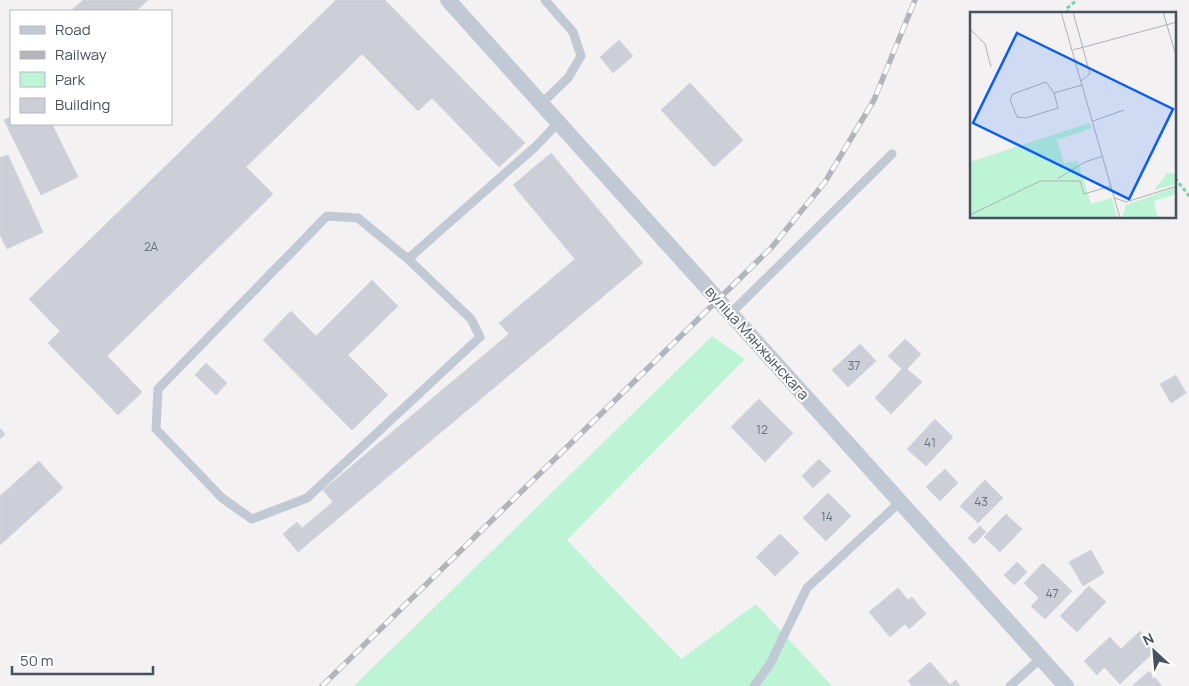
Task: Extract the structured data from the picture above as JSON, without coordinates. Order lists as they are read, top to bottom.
{
  "streets": {
    "street": ["вуліца Мянжынскага"]
  },
  "house_numbers": [
    "2А",
    "37",
    "12",
    "41",
    "43",
    "14",
    "47"
  ],
  "legend": [
    "Road",
    "Railway",
    "Park",
    "Building"
  ],
  "scale_bar": "50 m",
  "north": "top left"
}
